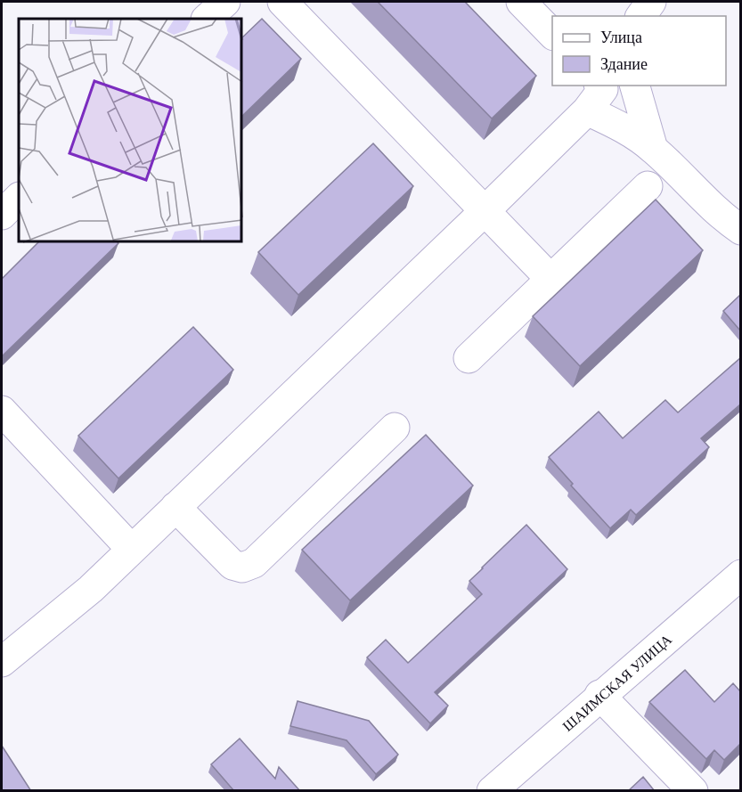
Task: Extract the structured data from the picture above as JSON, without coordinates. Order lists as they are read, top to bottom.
{
  "streets": {
    "main road": ["ШАИМСКАЯ УЛИЦА"]
  },
  "legend": ["Улица", "Здание"]
}
